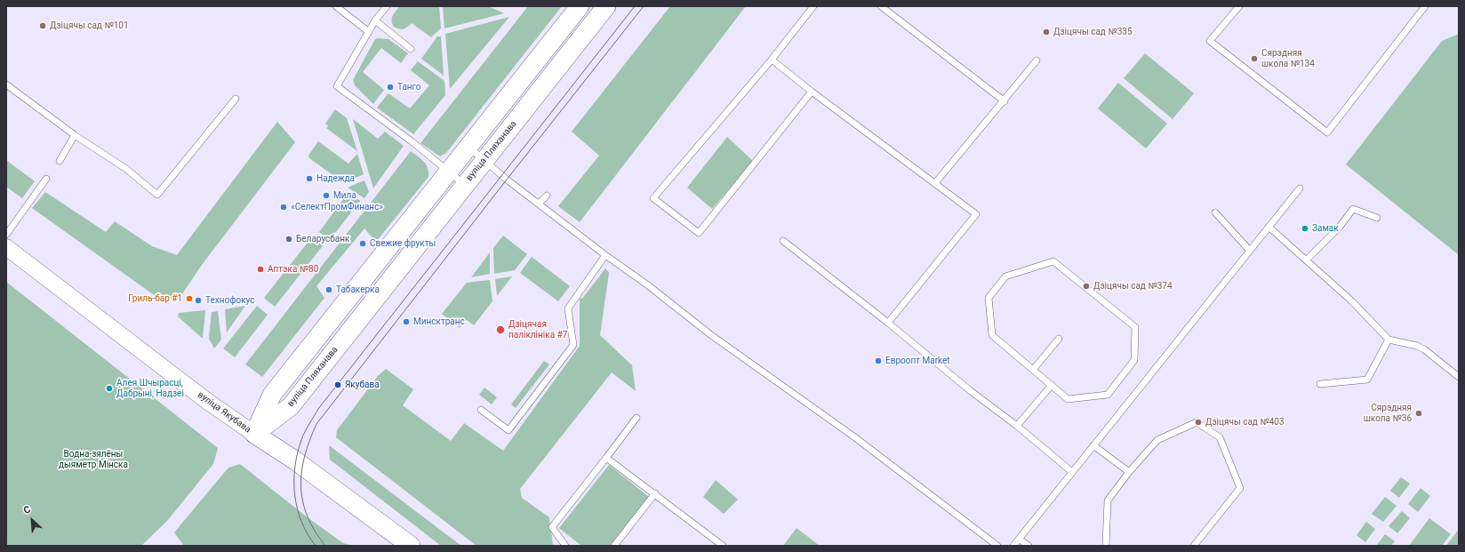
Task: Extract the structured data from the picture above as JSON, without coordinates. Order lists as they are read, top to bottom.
{
  "streets": {
    "main road": ["вуліца Пляханава", "вуліца Якубава"]
  },
  "crossings": [
    ["вуліца Пляханава", "вуліца Якубава"]
  ],
  "parks": ["Водна-зялёны дыяметр Мінска"],
  "places": [
    "Дзіцячы сад №101",
    "Дзіцячы сад №335",
    "Сярэдняя школа №134",
    "Танго",
    "Надежда",
    "Мила",
    "«СелектПромФинанс»",
    "Замак",
    "Беларусбанк",
    "Свежие фрукты",
    "Аптэка №80",
    "Дзіцячы сад №374",
    "Табакерка",
    "Гриль-бар #1",
    "Технофокус",
    "Минсктранс",
    "Дзіцячая паліклініка #7",
    "Евроопт Market",
    "Якубава",
    "Алея Шчырасці, Дабрыні, Надзеі",
    "Сярэдняя школа №36",
    "Дзіцячы сад №403"
  ],
  "north": "top left"
}
